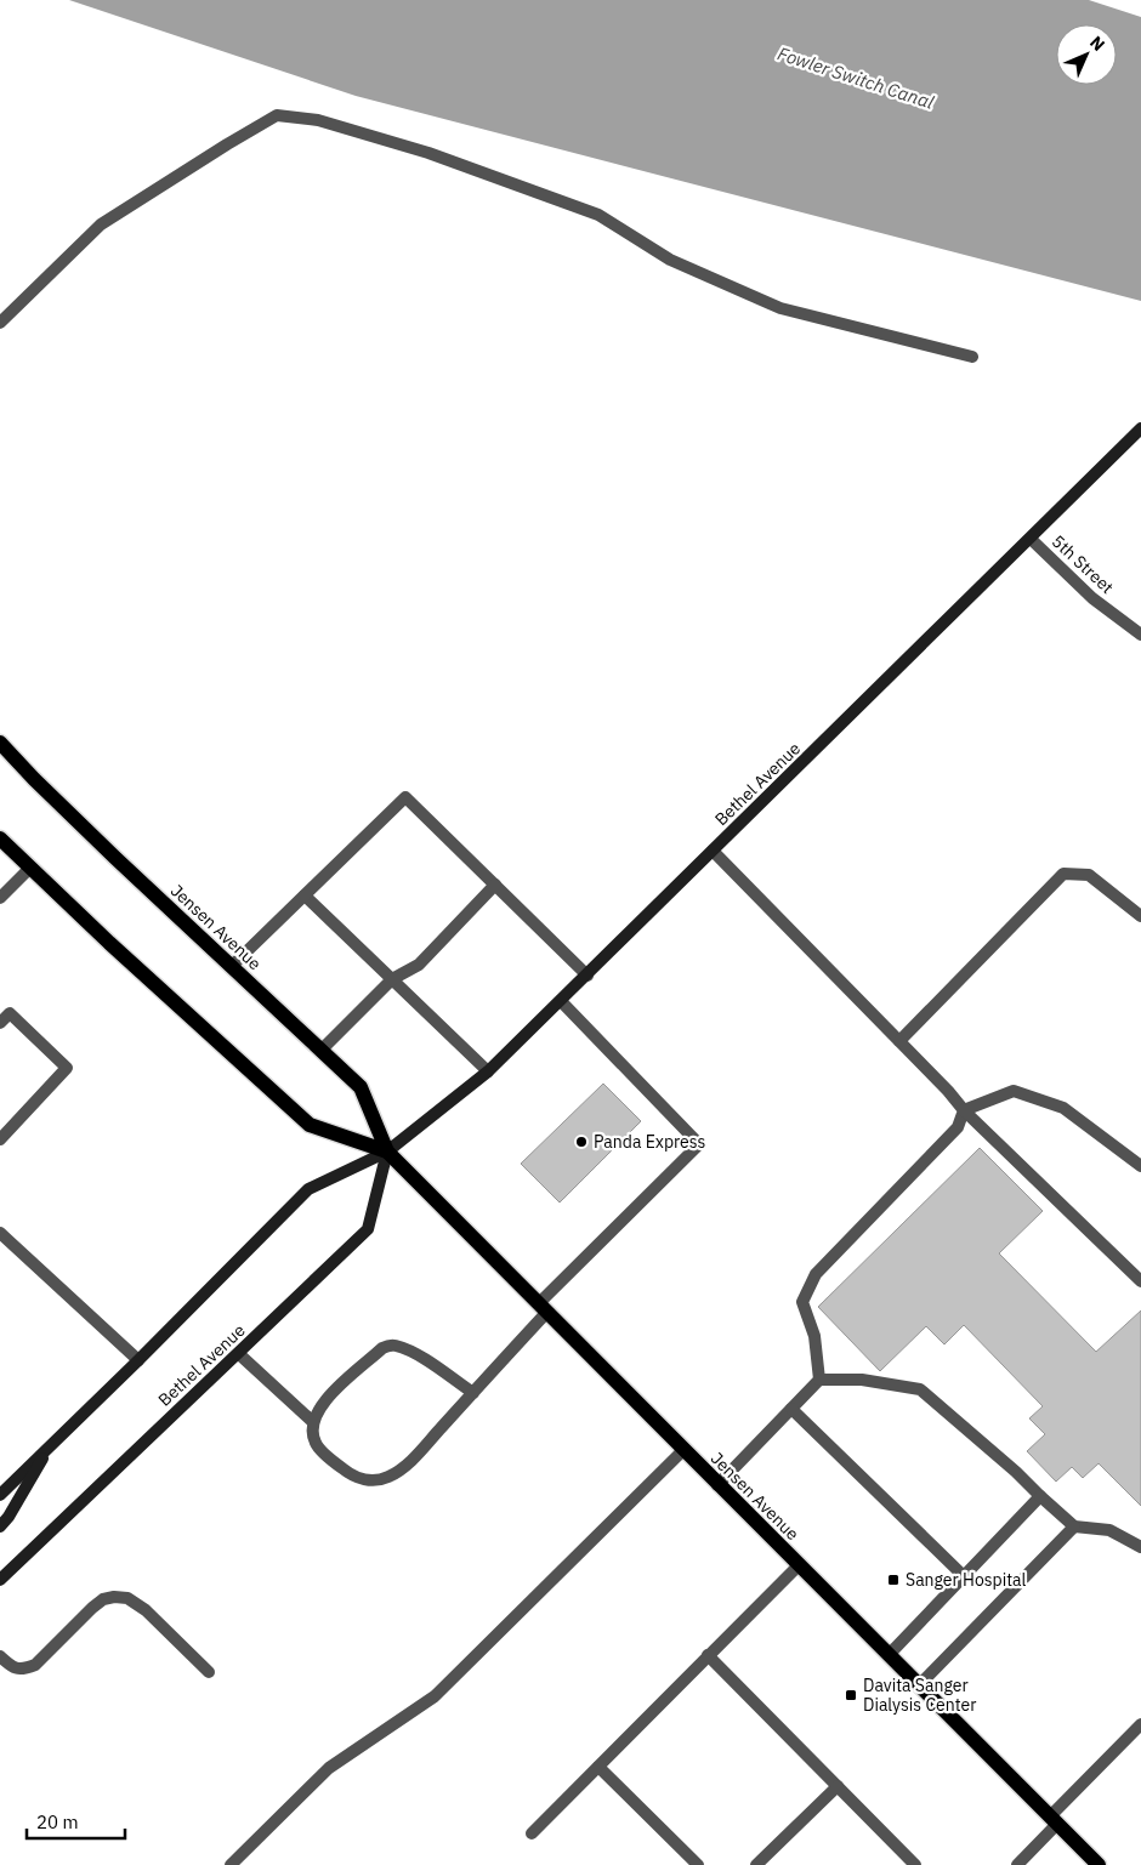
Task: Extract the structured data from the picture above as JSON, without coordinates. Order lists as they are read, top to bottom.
{
  "streets": {
    "main road": ["Bethel Avenue", "Jensen Avenue"],
    "street": ["5th Street"]
  },
  "crossings": [
    ["5th Street", "Bethel Avenue"],
    ["Bethel Avenue", "Jensen Avenue"]
  ],
  "water": ["Fowler Switch Canal"],
  "places": {
    "other": ["Panda Express"],
    "transit": ["Sanger Hospital", "Davita Sanger Dialysis Center"]
  },
  "scale_bar": "20 m",
  "north": "top right"
}
